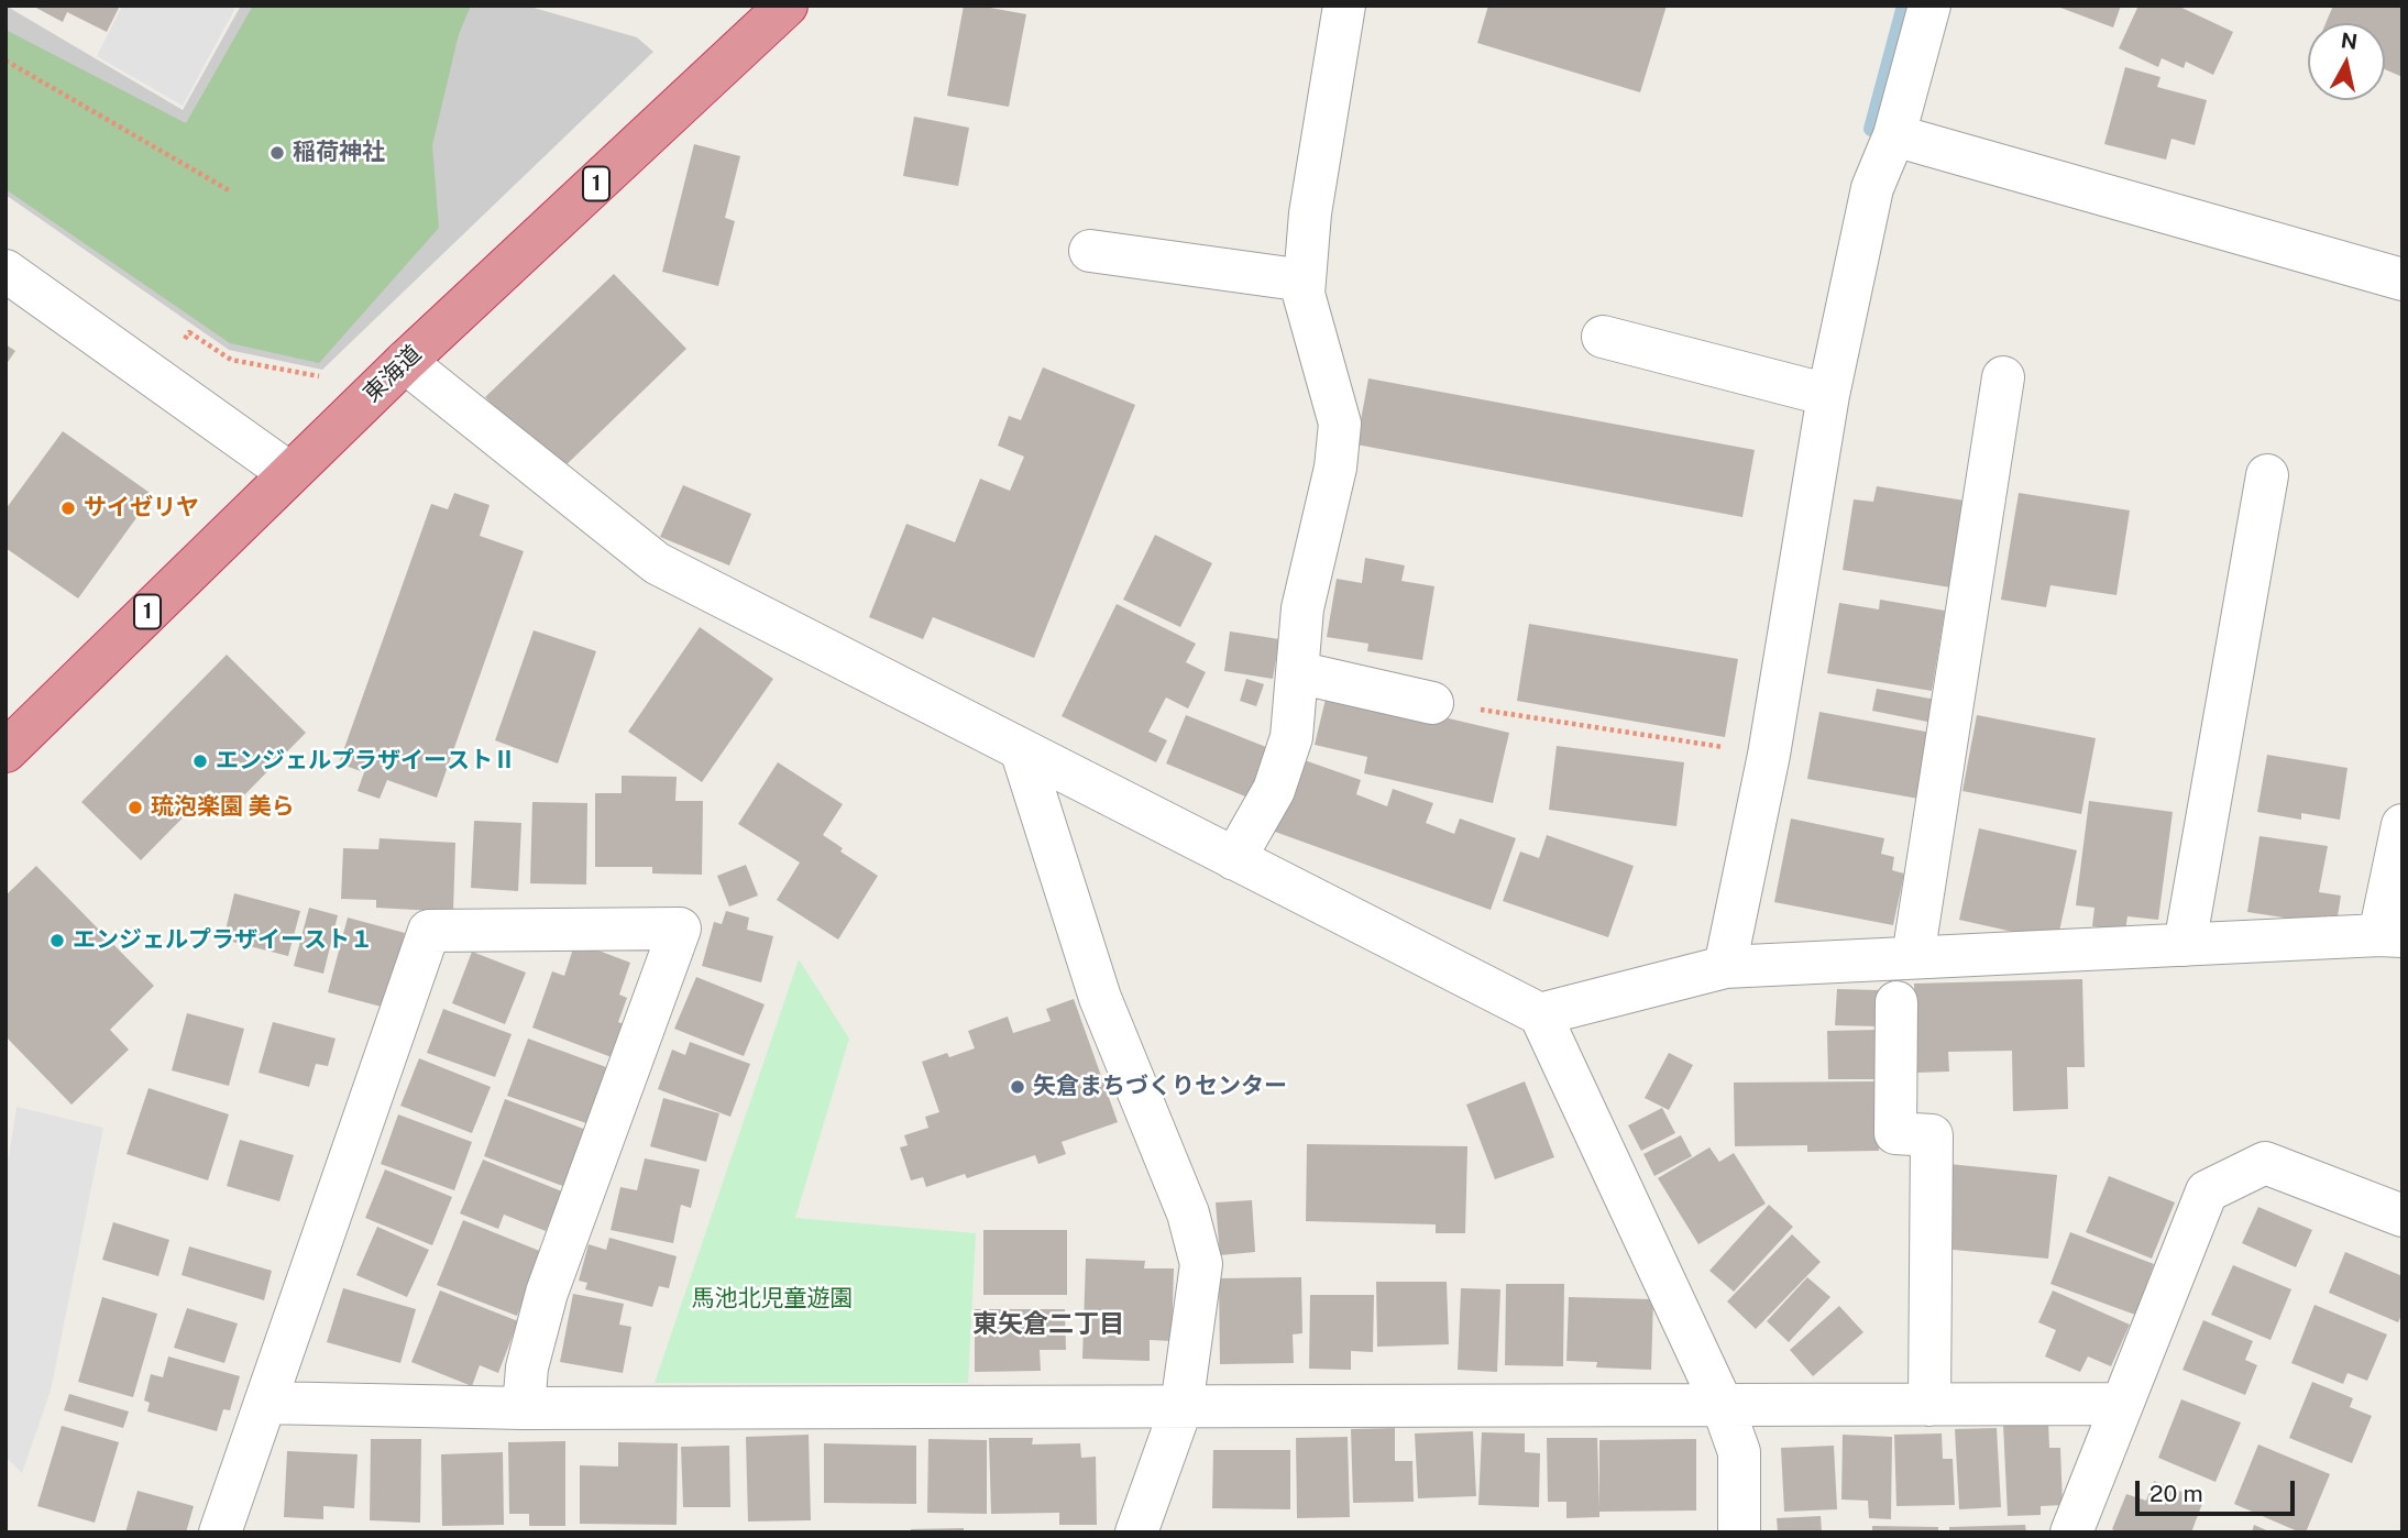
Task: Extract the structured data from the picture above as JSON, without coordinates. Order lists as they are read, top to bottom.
{
  "streets": {
    "highway": ["1", "東海道"]
  },
  "districts": ["東矢倉二丁目"],
  "parks": ["馬池北児童遊園"],
  "places": [
    "稲荷神社",
    "サイゼリヤ",
    "エンジェルプラザイーストⅡ",
    "琉泡楽園 美ら",
    "エンジェルプラザイースト１",
    "矢倉まちづくりセンター"
  ],
  "scale_bar": "20 m",
  "north": "top"
}
